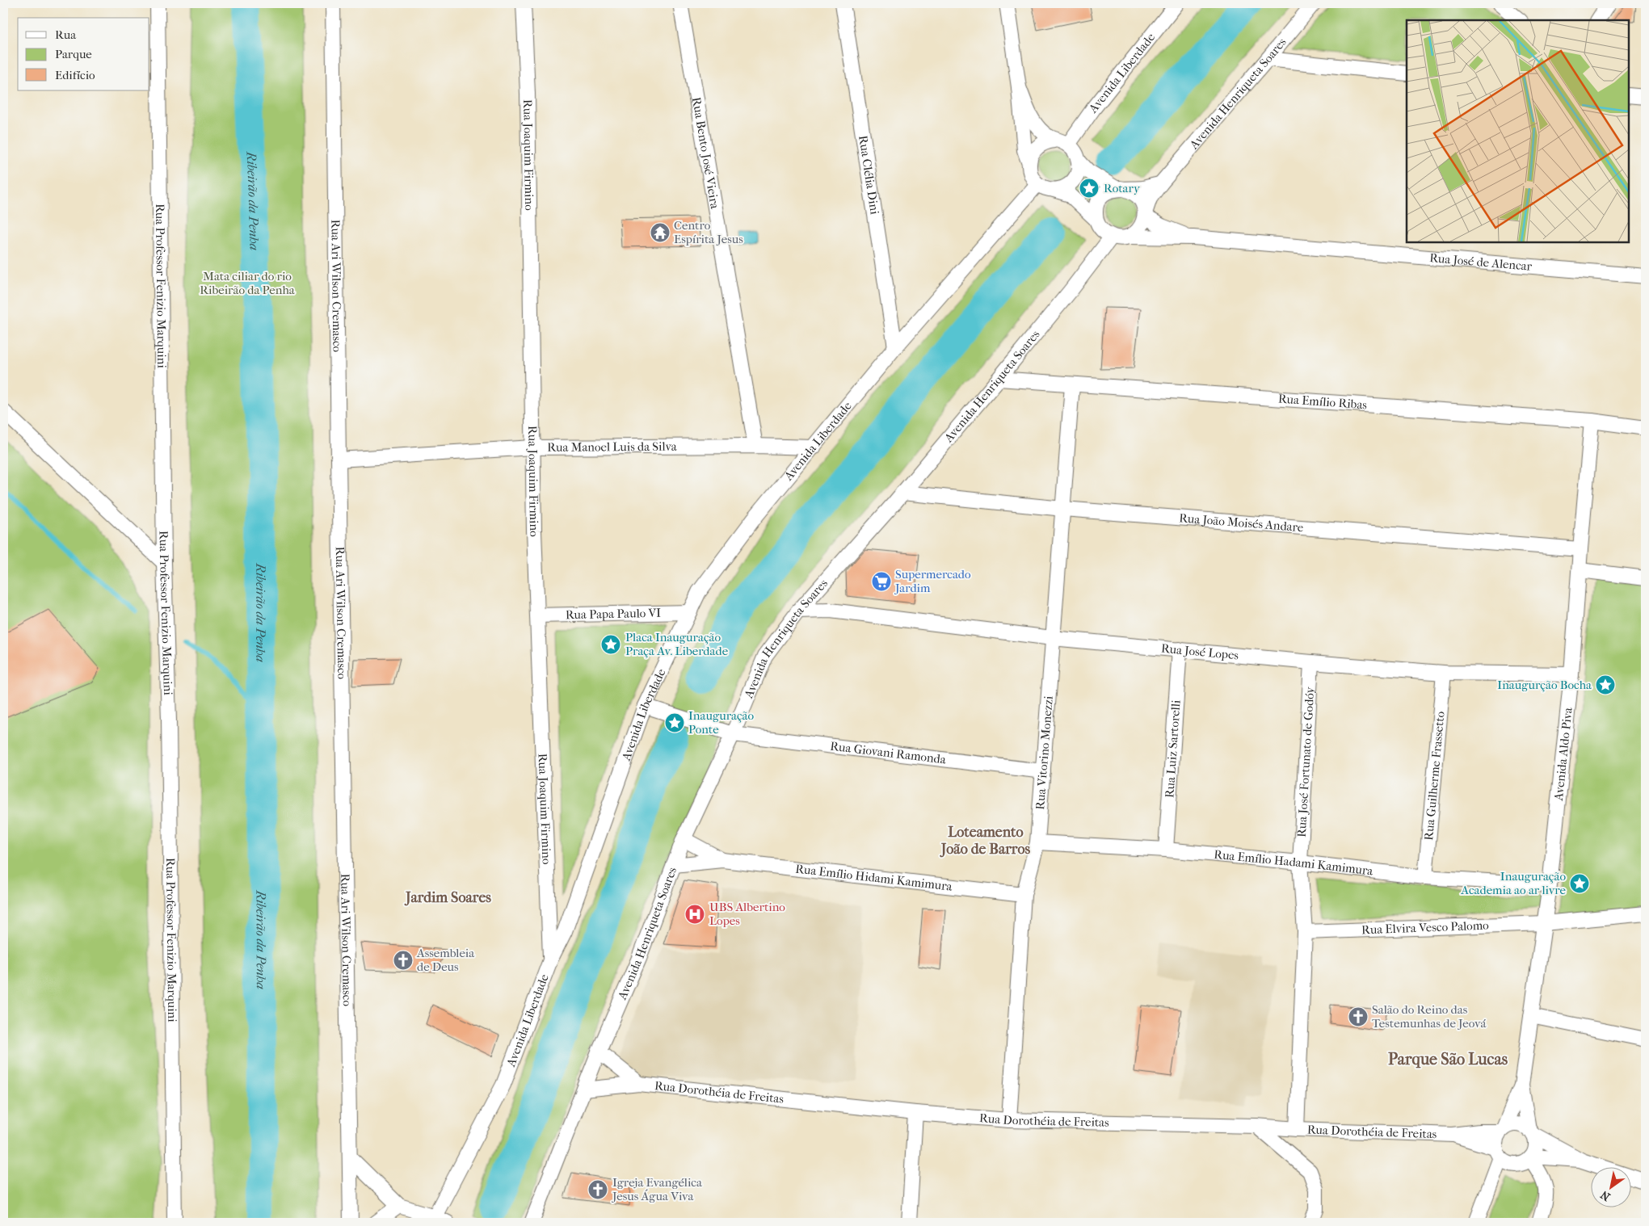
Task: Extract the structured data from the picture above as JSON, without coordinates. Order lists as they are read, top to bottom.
{
  "streets": {
    "street": [
      "Avenida Liberdade",
      "Avenida Henriqueta Soares",
      "Rua Bento José Vieira",
      "Rua Joaquim Firmino",
      "Rua Clélia Dini",
      "Rua José de Alencar",
      "Rua Professor Fenizio Marquini",
      "Rua Ari Wilson Cremasco",
      "Rua Emílio Ribas",
      "Rua Manoel Luis da Silva",
      "Rua João Moisés Andare",
      "Rua Papa Paulo VI",
      "Rua José Lopes",
      "Rua Luiz Sartorelli",
      "Rua Giovani Ramonda",
      "Rua Vitorino Monezzi",
      "Avenida Aldo Piva",
      "Rua José Fortunato de Godóy",
      "Rua Guilherme Frassetto",
      "Rua Emílio Hadami Kamimura",
      "Rua Emílio Hidami Kamimura",
      "Rua Elvira Vesco Palomo",
      "Rua Dorothéia de Freitas"
    ]
  },
  "crossings": [
    ["Avenida Liberdade", "Rua Joaquim Firmino"],
    ["Avenida Liberdade", "Rua Clélia Dini"],
    ["Avenida Liberdade", "Rua Manoel Luis da Silva"],
    ["Avenida Liberdade", "Rua Papa Paulo VI"],
    ["Avenida Liberdade", "Rua Giovani Ramonda"],
    ["Avenida Henriqueta Soares", "Rua Emílio Ribas"],
    ["Avenida Henriqueta Soares", "Rua João Moisés Andare"],
    ["Avenida Henriqueta Soares", "Rua José Lopes"],
    ["Avenida Henriqueta Soares", "Rua Giovani Ramonda"],
    ["Avenida Henriqueta Soares", "Rua Emílio Hidami Kamimura"],
    ["Avenida Henriqueta Soares", "Rua Dorothéia de Freitas"],
    ["Rua Bento José Vieira", "Rua Manoel Luis da Silva"],
    ["Rua Joaquim Firmino", "Rua Manoel Luis da Silva"],
    ["Rua Joaquim Firmino", "Rua Papa Paulo VI"],
    ["Rua Ari Wilson Cremasco", "Rua Manoel Luis da Silva"],
    ["Rua Emílio Ribas", "Rua Vitorino Monezzi"],
    ["Rua Emílio Ribas", "Avenida Aldo Piva"],
    ["Rua João Moisés Andare", "Rua Vitorino Monezzi"],
    ["Rua João Moisés Andare", "Avenida Aldo Piva"],
    ["Rua José Lopes", "Rua Luiz Sartorelli"],
    ["Rua José Lopes", "Rua Vitorino Monezzi"],
    ["Rua José Lopes", "Avenida Aldo Piva"],
    ["Rua José Lopes", "Rua José Fortunato de Godóy"],
    ["Rua José Lopes", "Rua Guilherme Frassetto"],
    ["Rua Luiz Sartorelli", "Rua Emílio Hadami Kamimura"],
    ["Rua Giovani Ramonda", "Rua Vitorino Monezzi"],
    ["Rua Vitorino Monezzi", "Rua Emílio Hadami Kamimura"],
    ["Rua Vitorino Monezzi", "Rua Emílio Hidami Kamimura"],
    ["Rua Vitorino Monezzi", "Rua Dorothéia de Freitas"],
    ["Avenida Aldo Piva", "Rua Emílio Hadami Kamimura"],
    ["Avenida Aldo Piva", "Rua Elvira Vesco Palomo"],
    ["Avenida Aldo Piva", "Rua Dorothéia de Freitas"],
    ["Rua José Fortunato de Godóy", "Rua Emílio Hadami Kamimura"],
    ["Rua Guilherme Frassetto", "Rua Emílio Hadami Kamimura"]
  ],
  "districts": ["Loteamento João de Barros", "Jardim Soares", "Parque São Lucas"],
  "water": ["Ribeirão da Penha"],
  "parks": ["Mata ciliar do rio Ribeirão da Penha"],
  "places": {
    "place": [
      "Rotary",
      "Placa Inauguração Praça Av. Liberdade",
      "Inaugurção Bocha",
      "Inauguração Ponte",
      "Inauguração Academia ao ar livre"
    ],
    "temple": ["Centro Espírita Jesus"],
    "supermarket": ["Supermercado Jardim"],
    "hospital": ["UBS Albertino Lopes"],
    "church": ["Assembleia de Deus", "Salão do Reino das Testemunhas de Jeová", "Igreja Evangélica Jesus Água Viva"]
  },
  "legend": ["Rua", "Parque", "Edifício"],
  "north": "bottom left"
}
